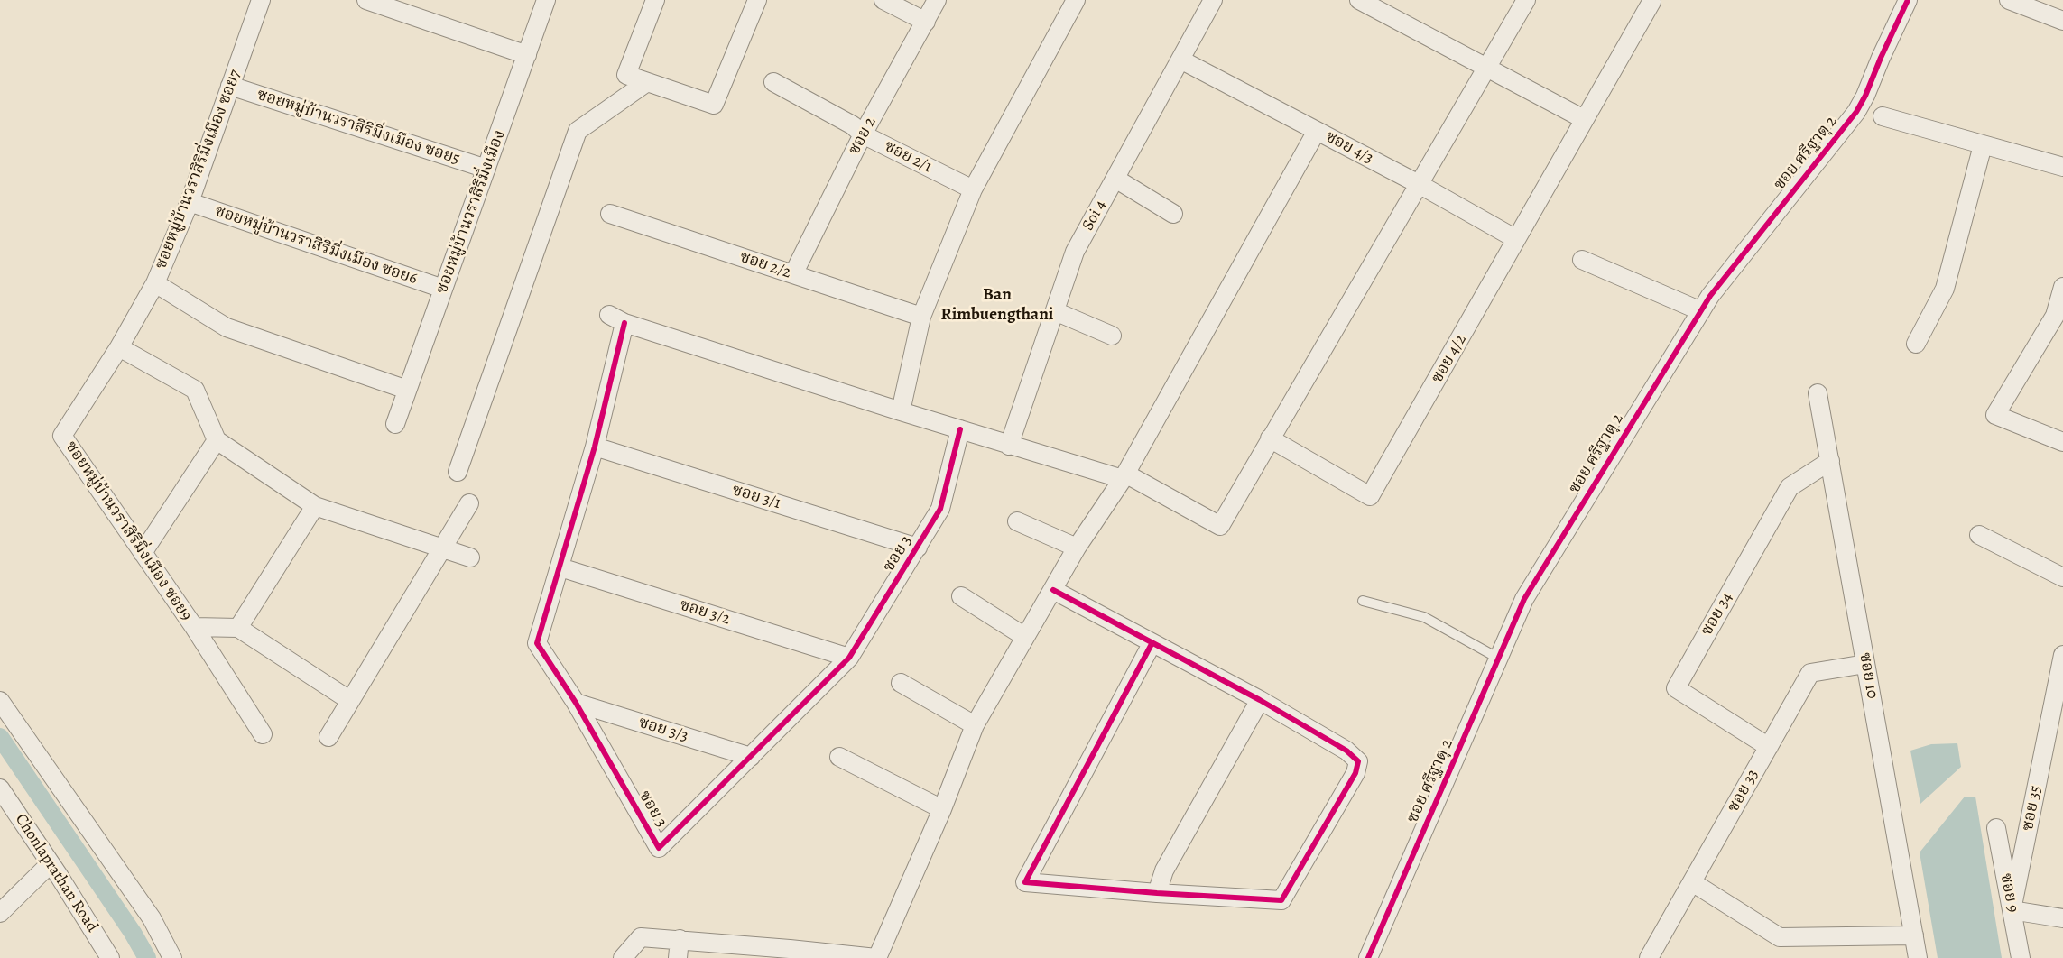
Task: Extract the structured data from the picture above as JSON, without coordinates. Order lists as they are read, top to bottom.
{
  "streets": {
    "street": [
      "ซอยหมู่บ้านวราสิริมิ่งเมือง ซอย5",
      "ซอย 2",
      "ซอย 4/3",
      "ซอย ศรีฐาตุ 2",
      "ซอย 2/1",
      "ซอยหมู่บ้านวราสิริมิ่งเมือง ซอย7",
      "ซอยหมู่บ้านวราสิริมิ่งเมือง",
      "Soi 4",
      "ซอยหมู่บ้านวราสิริมิ่งเมือง ซอย6",
      "ซอย 2/2",
      "ซอย 4/2",
      "ซอย 3/1",
      "ซอยหมู่บ้านวราสิริมิ่งเมือง ซอย9",
      "ซอย 3",
      "ซอย 3/2",
      "ซอย 34",
      "ซอย 10",
      "ซอย 3/3",
      "ซอย 33",
      "ซอย 35",
      "Chonlaprathan Road",
      "ซอย 9"
    ]
  },
  "crossings": [
    ["ซอยหมู่บ้านวราสิริมิ่งเมือง ซอย5", "ซอยหมู่บ้านวราสิริมิ่งเมือง ซอย7"],
    ["ซอยหมู่บ้านวราสิริมิ่งเมือง ซอย5", "ซอยหมู่บ้านวราสิริมิ่งเมือง"],
    ["ซอย 2", "ซอย 2/1"],
    ["ซอย 2", "ซอย 2/2"],
    ["ซอย 4/3", "Soi 4"],
    ["ซอย 4/3", "ซอย 4/2"],
    ["ซอยหมู่บ้านวราสิริมิ่งเมือง ซอย7", "ซอยหมู่บ้านวราสิริมิ่งเมือง"],
    ["ซอยหมู่บ้านวราสิริมิ่งเมือง ซอย7", "ซอยหมู่บ้านวราสิริมิ่งเมือง ซอย6"],
    ["ซอยหมู่บ้านวราสิริมิ่งเมือง", "ซอยหมู่บ้านวราสิริมิ่งเมือง ซอย6"],
    ["ซอย 3/1", "ซอย 3"],
    ["ซอย 3", "ซอย 3/2"],
    ["ซอย 3", "ซอย 3/3"],
    ["ซอย 34", "ซอย 10"],
    ["ซอย 34", "ซอย 33"],
    ["ซอย 10", "ซอย 33"],
    ["ซอย 35", "ซอย 9"]
  ],
  "districts": ["Ban Rimbuengthani"]
}
